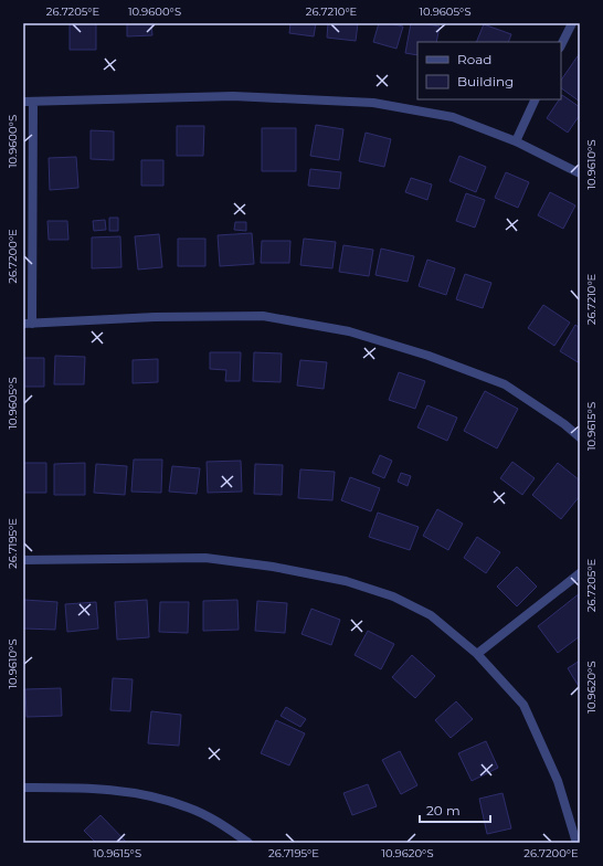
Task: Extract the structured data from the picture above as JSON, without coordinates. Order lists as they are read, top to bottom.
{
  "legend": ["Road", "Building"],
  "scale_bar": "20 m",
  "coordinates": [
    "26.7205°E",
    "10.9600°S",
    "26.7210°E",
    "10.9605°S",
    "10.9610°S",
    "26.7200°E",
    "10.9615°S",
    "26.7195°E",
    "10.9620°S"
  ]
}
